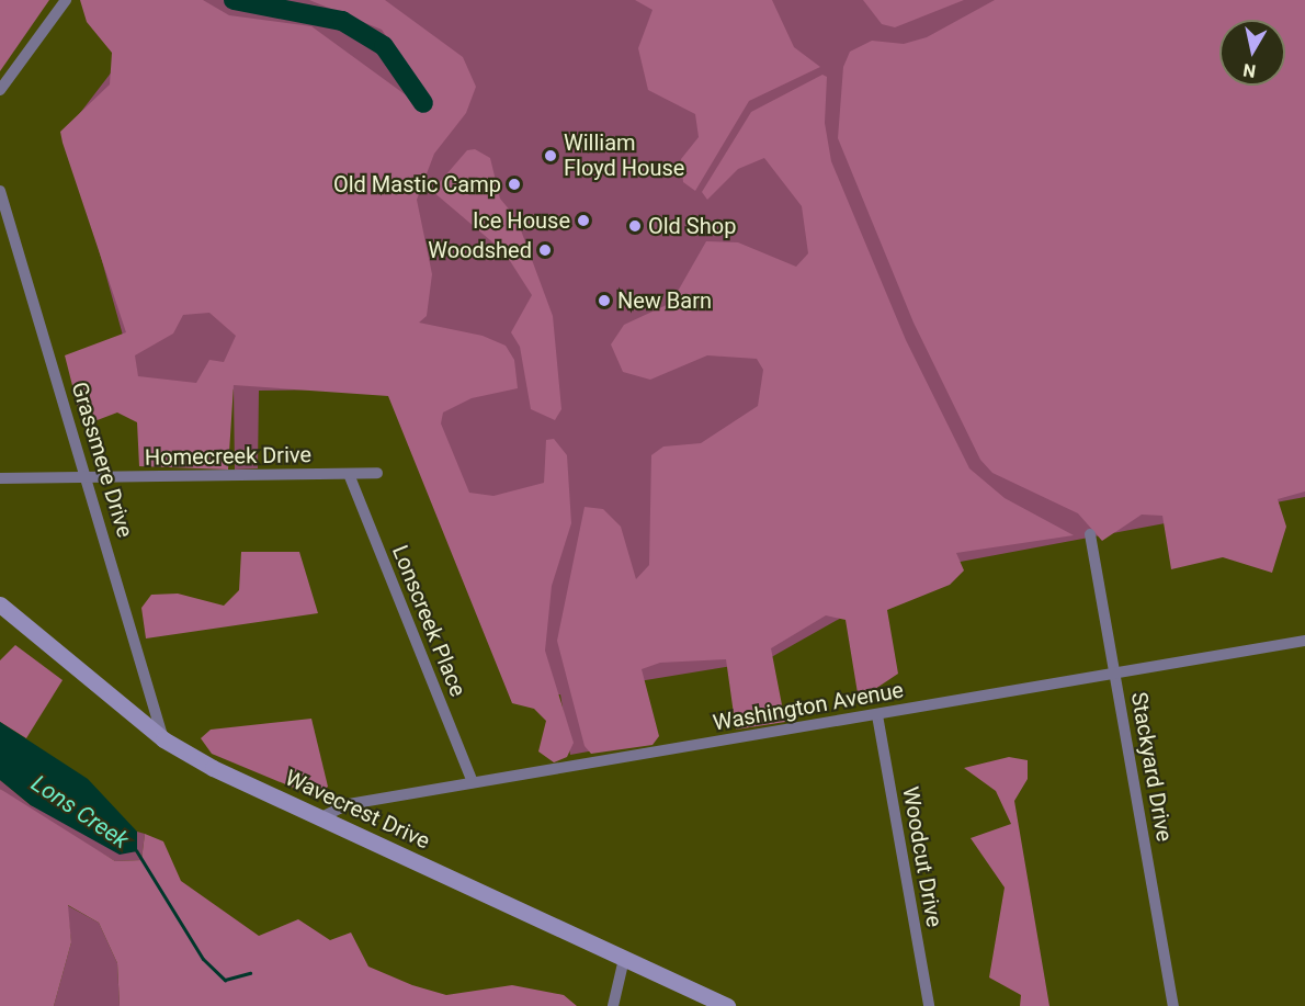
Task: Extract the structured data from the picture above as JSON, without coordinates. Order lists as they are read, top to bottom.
{
  "streets": {
    "street": [
      "Homecreek Drive",
      "Grassmere Drive",
      "Lonscreek Place",
      "Washington Avenue",
      "Stackyard Drive",
      "Wavecrest Drive",
      "Woodcut Drive"
    ]
  },
  "crossings": [
    ["Homecreek Drive", "Grassmere Drive"],
    ["Homecreek Drive", "Lonscreek Place"],
    ["Grassmere Drive", "Wavecrest Drive"],
    ["Lonscreek Place", "Washington Avenue"],
    ["Washington Avenue", "Stackyard Drive"],
    ["Washington Avenue", "Wavecrest Drive"],
    ["Washington Avenue", "Woodcut Drive"]
  ],
  "water": ["Lons Creek"],
  "places": [
    "William Floyd House",
    "Old Mastic Camp",
    "Ice House",
    "Old Shop",
    "Woodshed",
    "New Barn"
  ],
  "north": "bottom"
}
